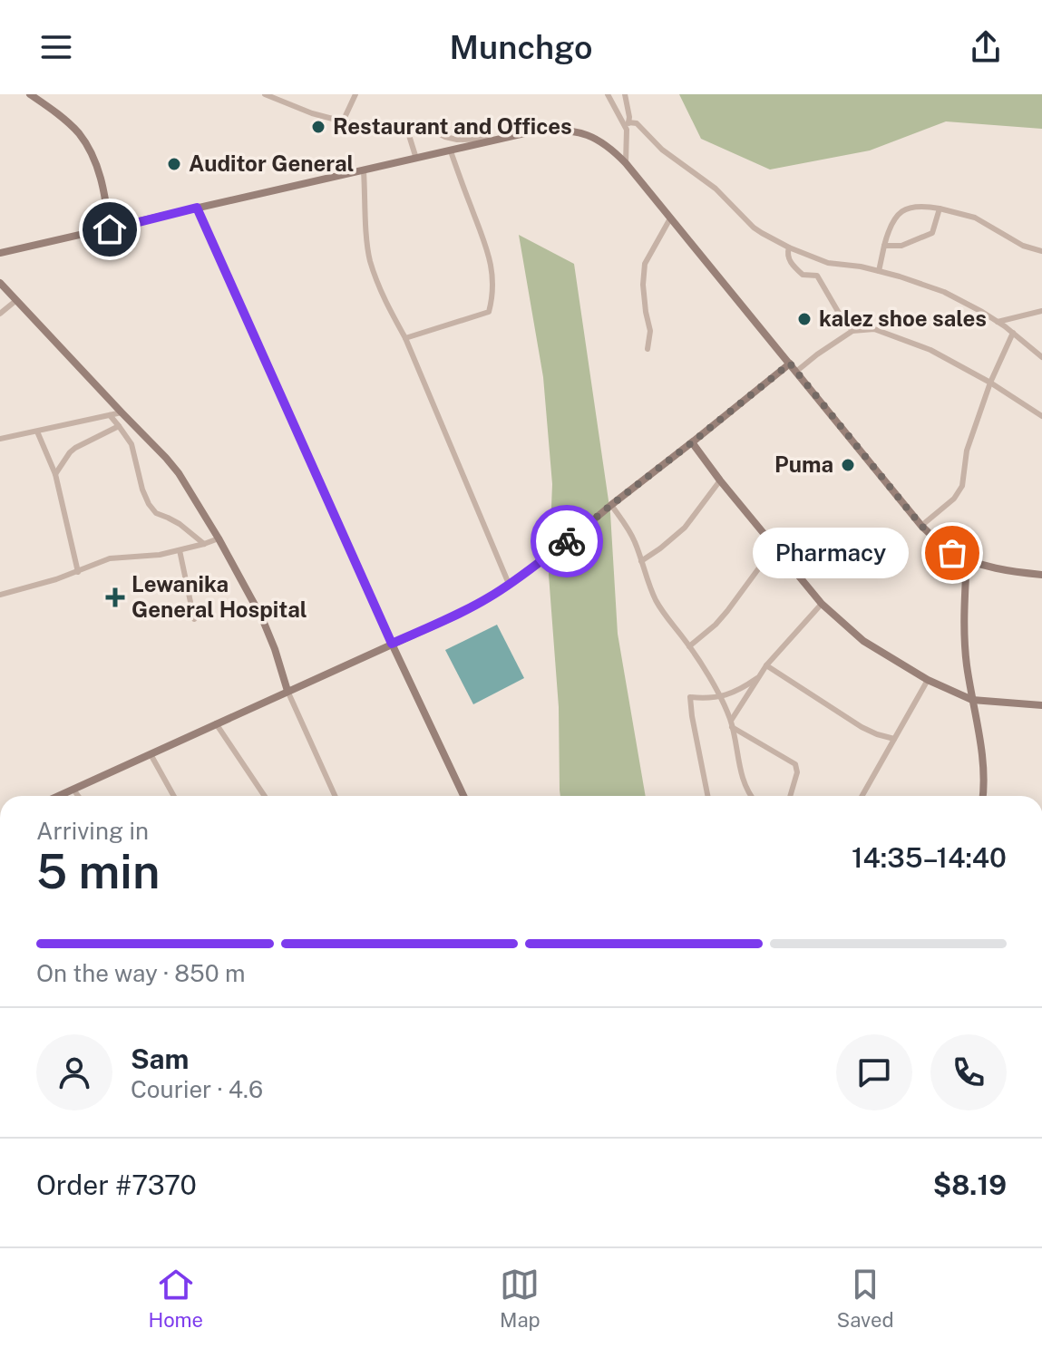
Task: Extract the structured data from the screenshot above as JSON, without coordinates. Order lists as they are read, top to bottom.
{
  "places": {
    "other": [
      "Restaurant and Offices",
      "Auditor General",
      "kalez shoe sales",
      "Puma",
      "Pharmacy"
    ],
    "health": ["Lewanika General Hospital"]
  },
  "page": {
    "header": "Munchgo",
    "bubble": "Pharmacy",
    "heading": ["5 min", "Arriving in", "14:35–14:40"],
    "panel": [
      "Sam",
      "Courier · 4.6",
      "Order #7370",
      "$8.19"
    ],
    "bar": "On the way · 850 m",
    "tabs": ["Home", "Map", "Saved"]
  }
}
